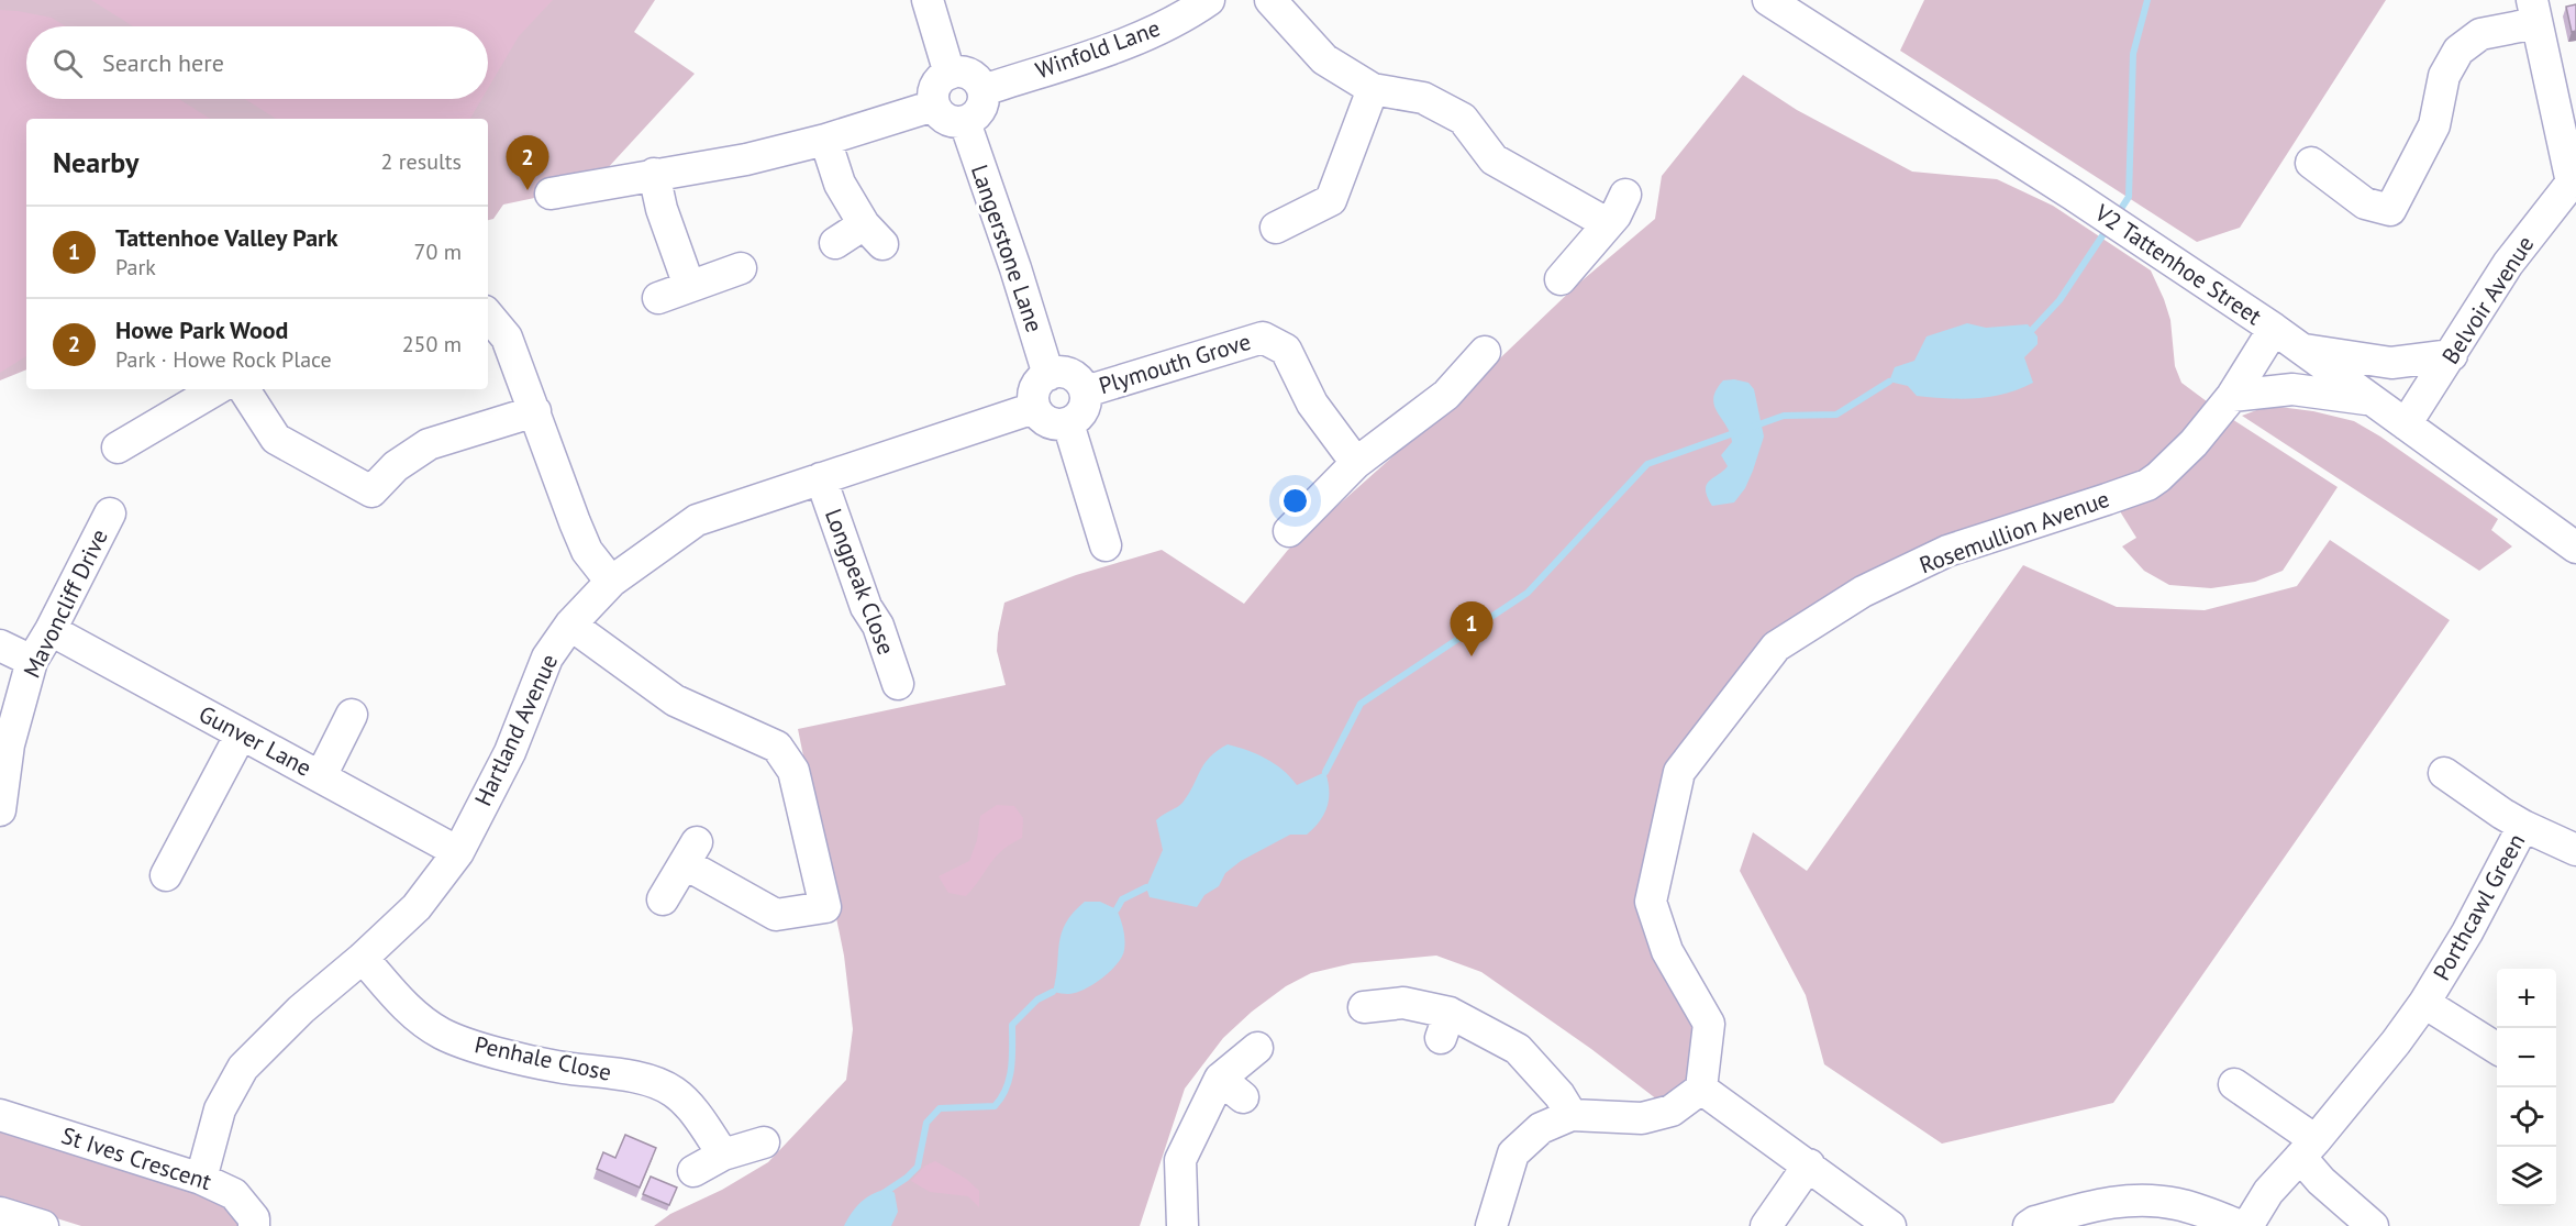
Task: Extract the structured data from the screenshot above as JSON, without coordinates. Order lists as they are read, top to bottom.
{
  "streets": {
    "street": [
      "Winfold Lane",
      "Langerstone Lane",
      "V2 Tattenhoe Street",
      "Belvoir Avenue",
      "Plymouth Grove",
      "Rosemullion Avenue",
      "Longpeak Close",
      "Mavoncliff Drive",
      "Hartland Avenue",
      "Gunver Lane",
      "Porthcawl Green",
      "Penhale Close",
      "St Ives Crescent"
    ]
  },
  "crossings": [
    ["Winfold Lane", "Langerstone Lane"],
    ["Langerstone Lane", "Plymouth Grove"],
    ["Langerstone Lane", "Hartland Avenue"],
    ["V2 Tattenhoe Street", "Belvoir Avenue"],
    ["V2 Tattenhoe Street", "Rosemullion Avenue"],
    ["Plymouth Grove", "Hartland Avenue"],
    ["Longpeak Close", "Hartland Avenue"],
    ["Mavoncliff Drive", "Gunver Lane"],
    ["Hartland Avenue", "Gunver Lane"],
    ["Hartland Avenue", "Penhale Close"],
    ["Hartland Avenue", "St Ives Crescent"]
  ],
  "page": {
    "search": "Search here",
    "heading": ["Nearby", "2 results"],
    "pins": ["2", "1"],
    "list": [
      {
        "mark": "1",
        "name": "Tattenhoe Valley Park",
        "note": "Park",
        "value": "70 m"
      },
      {
        "mark": "2",
        "name": "Howe Park Wood",
        "note": "Park · Howe Rock Place",
        "value": "250 m"
      }
    ],
    "map_buttons": ["+", "−"]
  }
}
